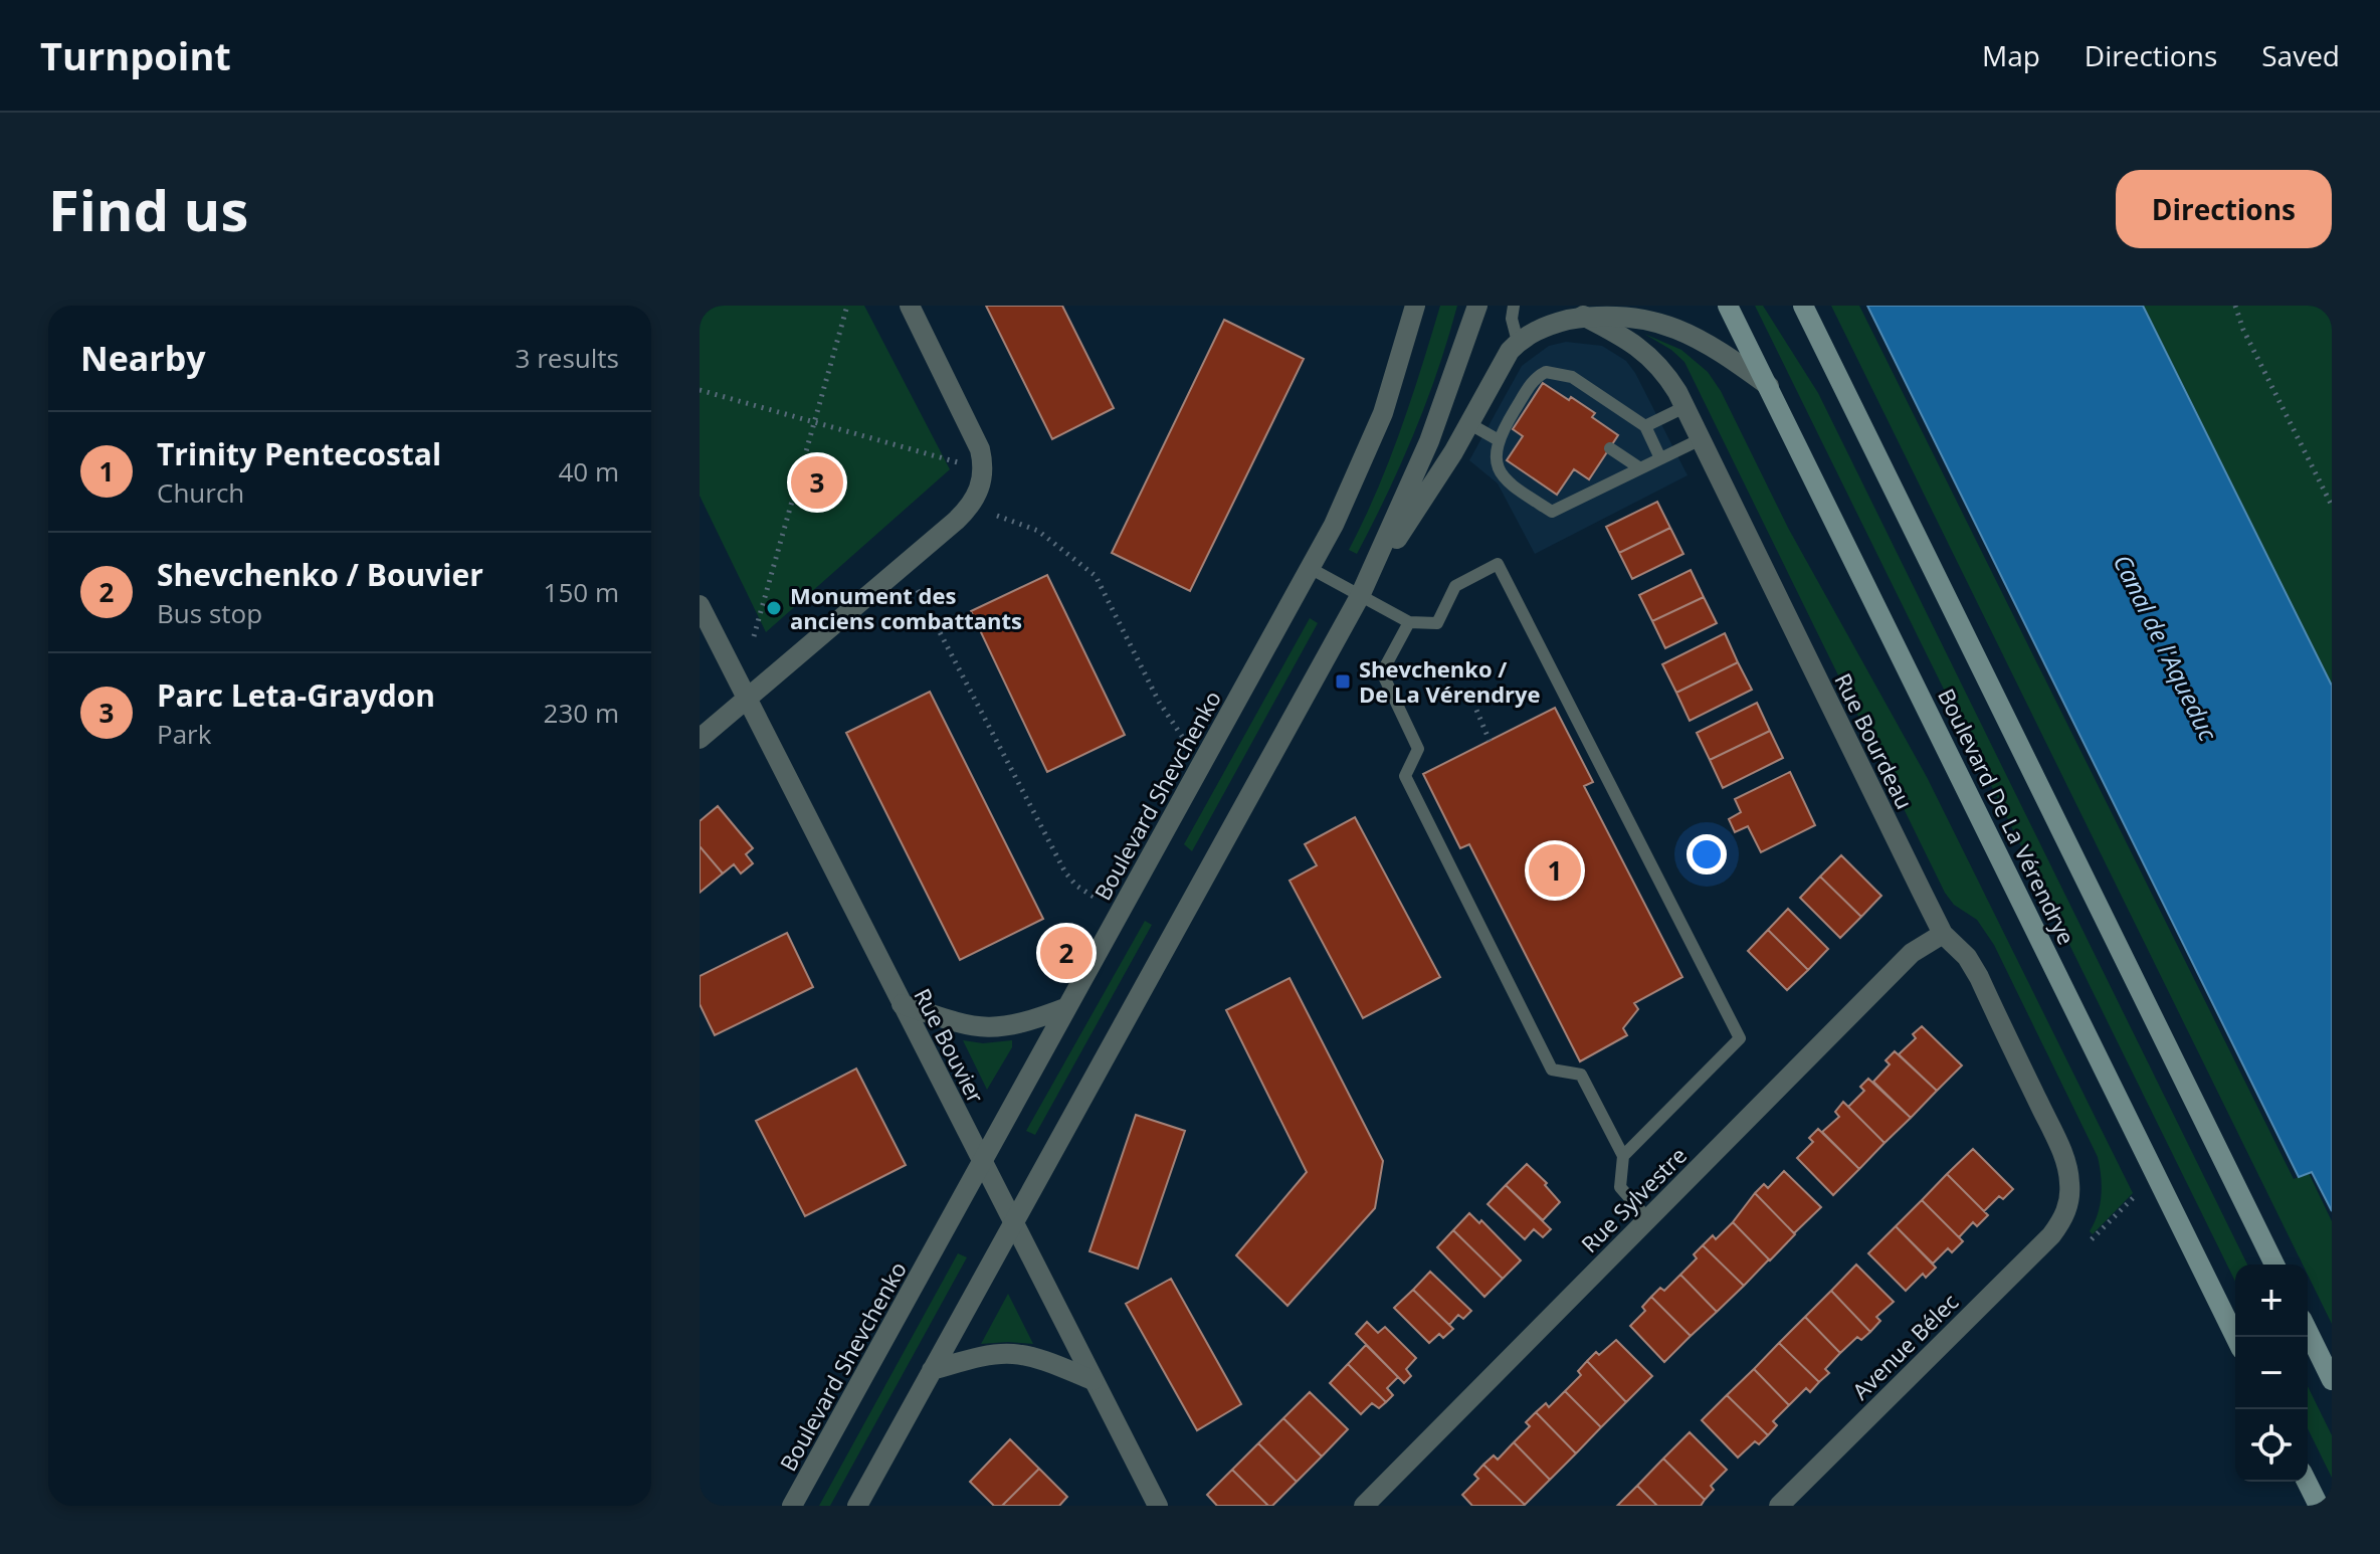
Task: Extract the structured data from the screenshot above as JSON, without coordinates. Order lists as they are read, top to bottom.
{
  "streets": {
    "main road": ["Boulevard De La Vérendrye"],
    "street": [
      "Rue Bourdeau",
      "Boulevard Shevchenko",
      "Rue Bouvier",
      "Rue Sylvestre",
      "Avenue Bélec"
    ]
  },
  "crossings": [
    ["Rue Bourdeau", "Rue Sylvestre"],
    ["Rue Bourdeau", "Avenue Bélec"],
    ["Boulevard Shevchenko", "Rue Bouvier"]
  ],
  "water": ["Canal de l'Aqueduc"],
  "places": {
    "other": ["Monument des anciens combattants"],
    "transit": ["Shevchenko / De La Vérendrye"]
  },
  "page": {
    "header": "Turnpoint",
    "nav": ["Map", "Directions", "Saved"],
    "buttons": "Directions",
    "title": "Find us",
    "heading": ["Nearby", "3 results"],
    "list": [
      {
        "mark": "1",
        "name": "Trinity Pentecostal",
        "note": "Church",
        "value": "40 m"
      },
      {
        "mark": "2",
        "name": "Shevchenko / Bouvier",
        "note": "Bus stop",
        "value": "150 m"
      },
      {
        "mark": "3",
        "name": "Parc Leta-Graydon",
        "note": "Park",
        "value": "230 m"
      }
    ],
    "pins": ["3", "1", "2"],
    "map_buttons": ["+", "−"]
  }
}
